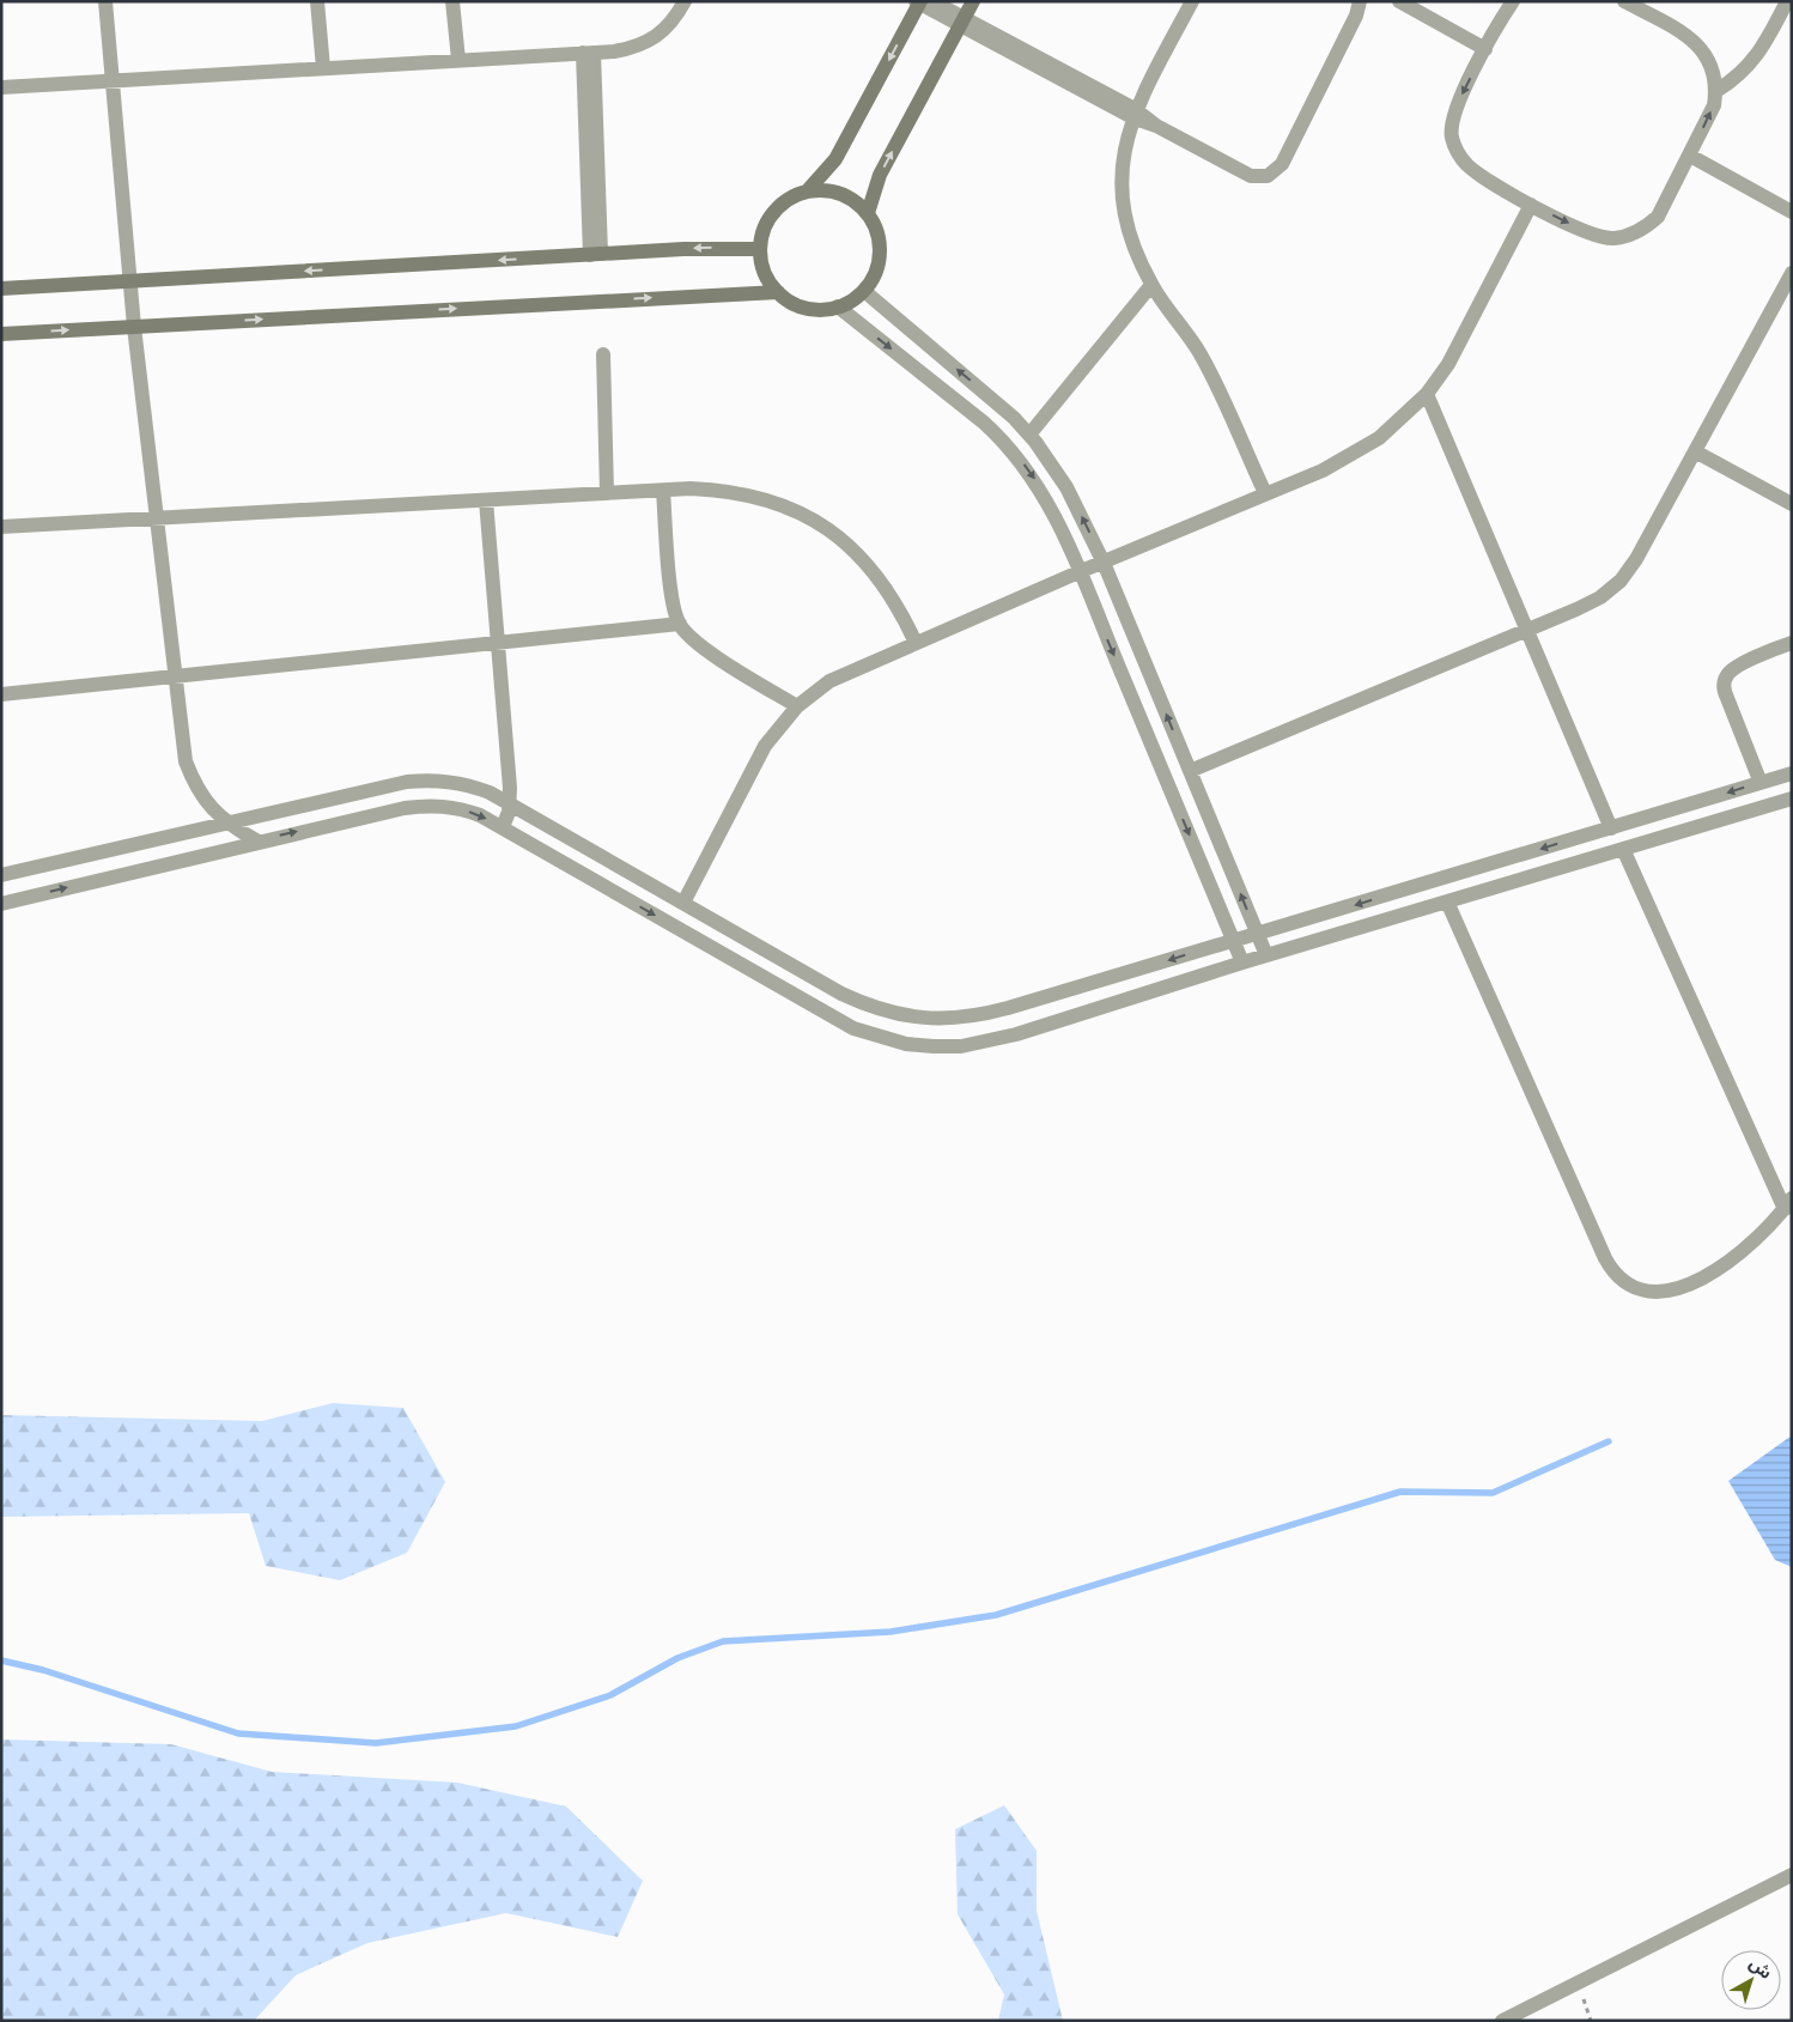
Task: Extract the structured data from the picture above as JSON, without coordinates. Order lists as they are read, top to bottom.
{
  "north": "top right"
}
